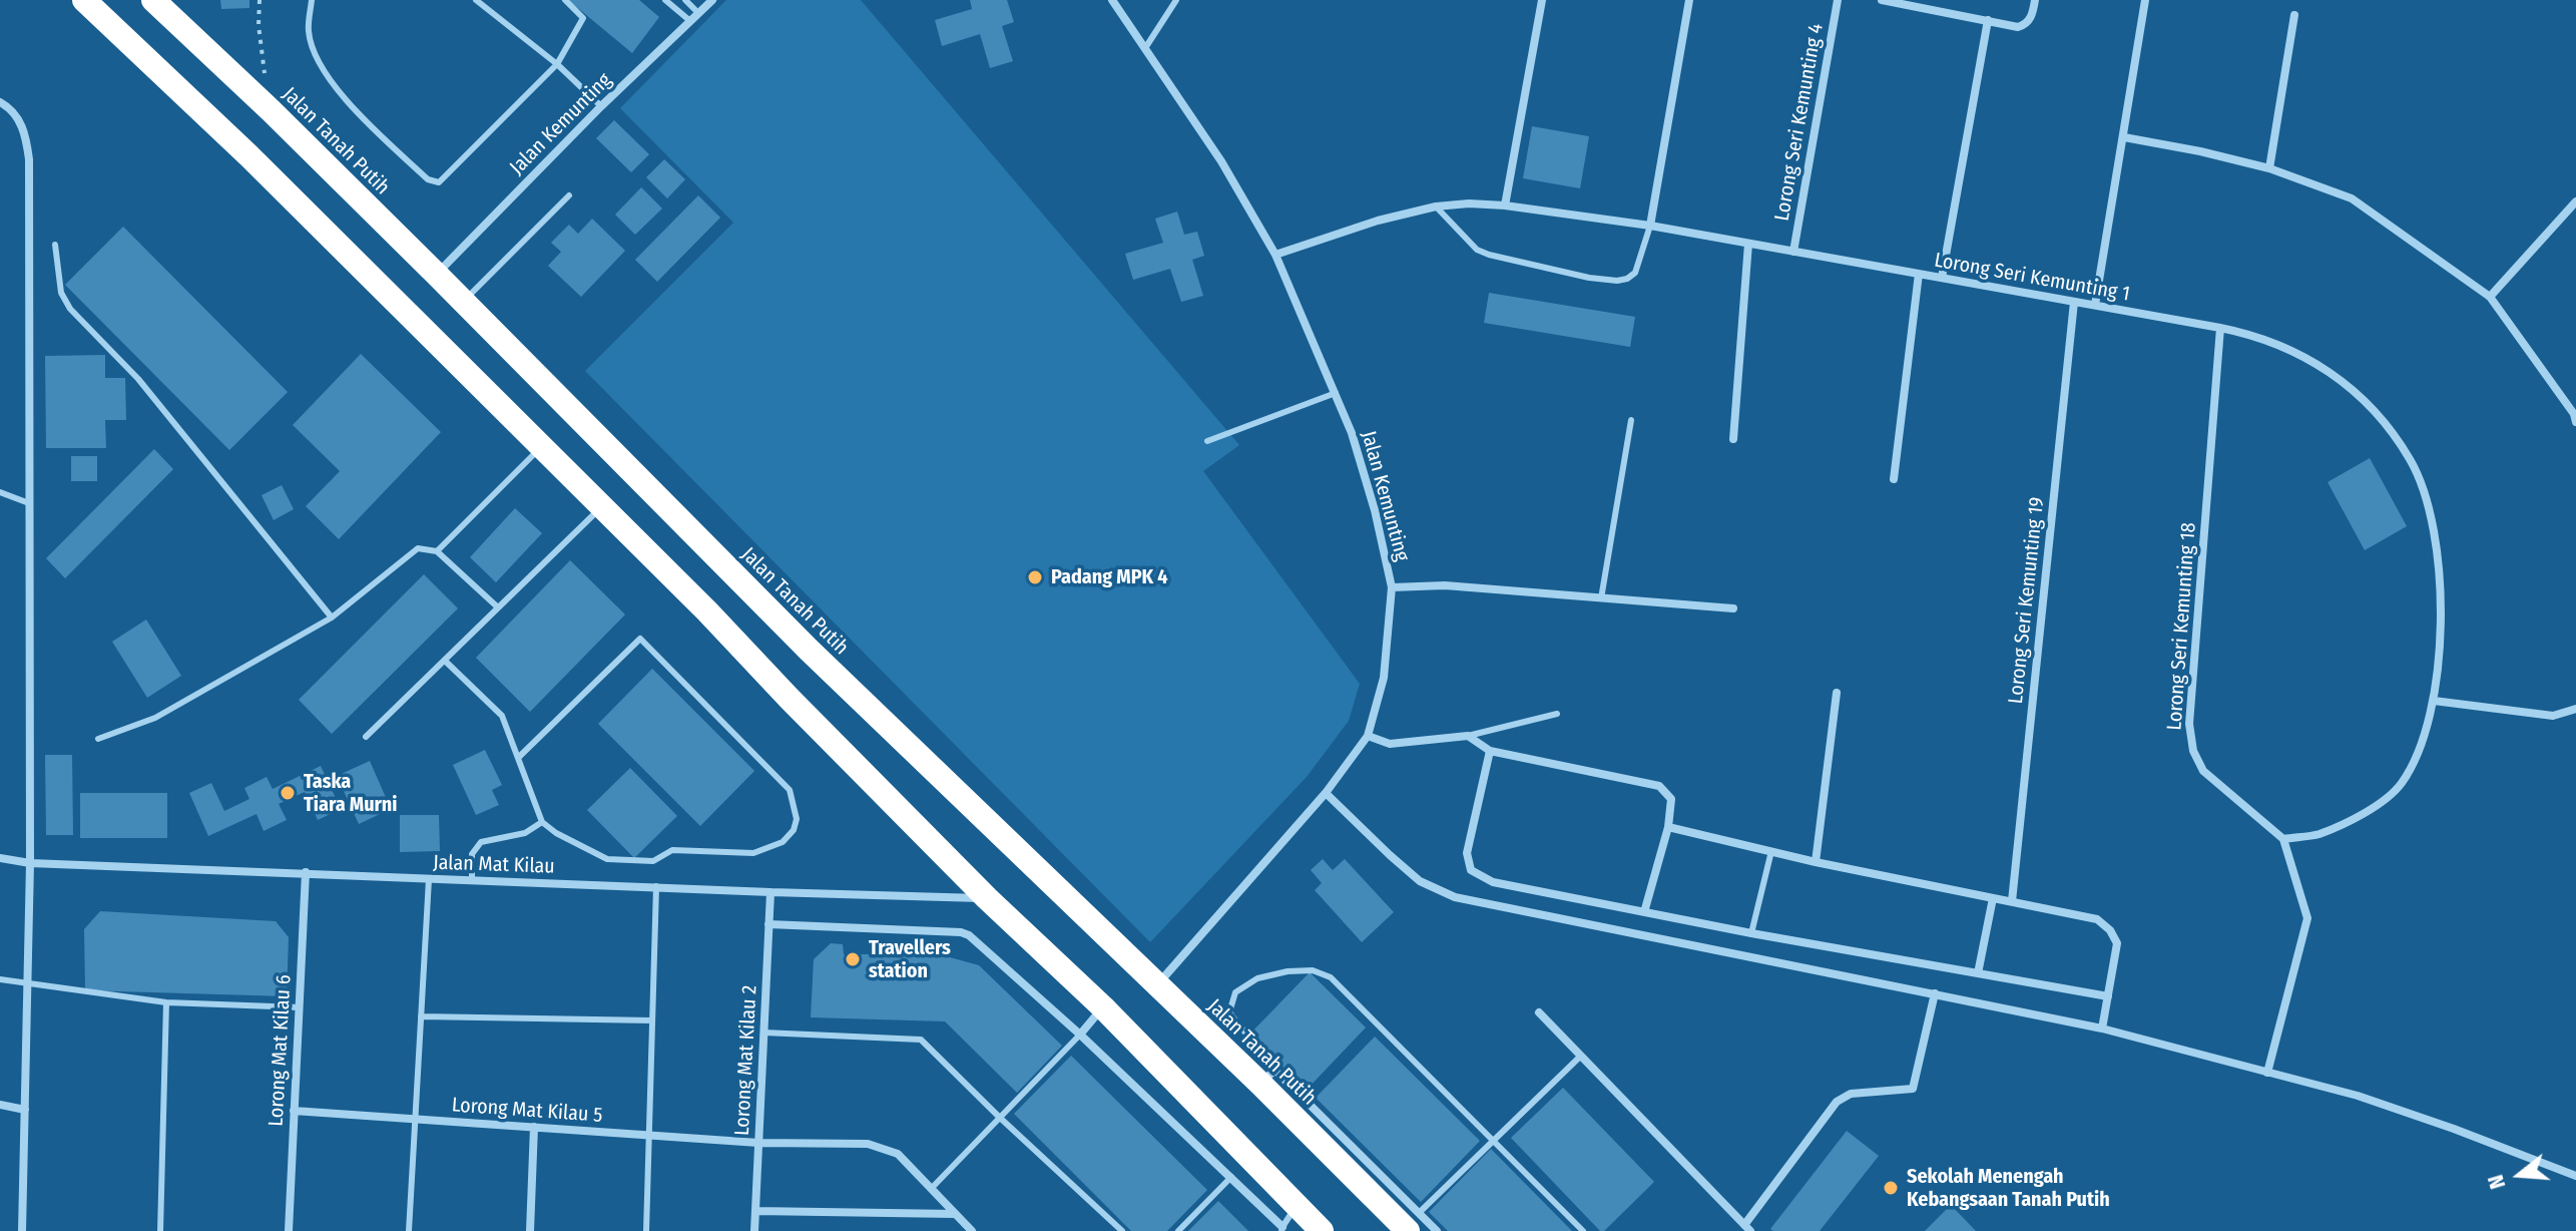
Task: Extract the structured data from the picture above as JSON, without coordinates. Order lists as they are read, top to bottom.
{
  "streets": {
    "highway": ["Jalan Tanah Putih"],
    "street": [
      "Lorong Seri Kemunting 4",
      "Jalan Kemunting",
      "Lorong Seri Kemunting 1",
      "Lorong Seri Kemunting 19",
      "Lorong Seri Kemunting 18",
      "Jalan Mat Kilau",
      "Lorong Mat Kilau 6",
      "Lorong Mat Kilau 2",
      "Lorong Mat Kilau 5"
    ]
  },
  "crossings": [
    ["Lorong Seri Kemunting 4", "Lorong Seri Kemunting 1"],
    ["Jalan Kemunting", "Jalan Tanah Putih"],
    ["Jalan Kemunting", "Lorong Seri Kemunting 1"],
    ["Lorong Seri Kemunting 1", "Lorong Seri Kemunting 19"],
    ["Lorong Seri Kemunting 1", "Lorong Seri Kemunting 18"],
    ["Jalan Mat Kilau", "Lorong Mat Kilau 6"],
    ["Jalan Mat Kilau", "Lorong Mat Kilau 2"],
    ["Lorong Mat Kilau 6", "Lorong Mat Kilau 5"],
    ["Lorong Mat Kilau 2", "Lorong Mat Kilau 5"]
  ],
  "places": [
    "Padang MPK 4",
    "Taska Tiara Murni",
    "Travellers station",
    "Sekolah Menengah Kebangsaan Tanah Putih"
  ],
  "north": "left"
}
